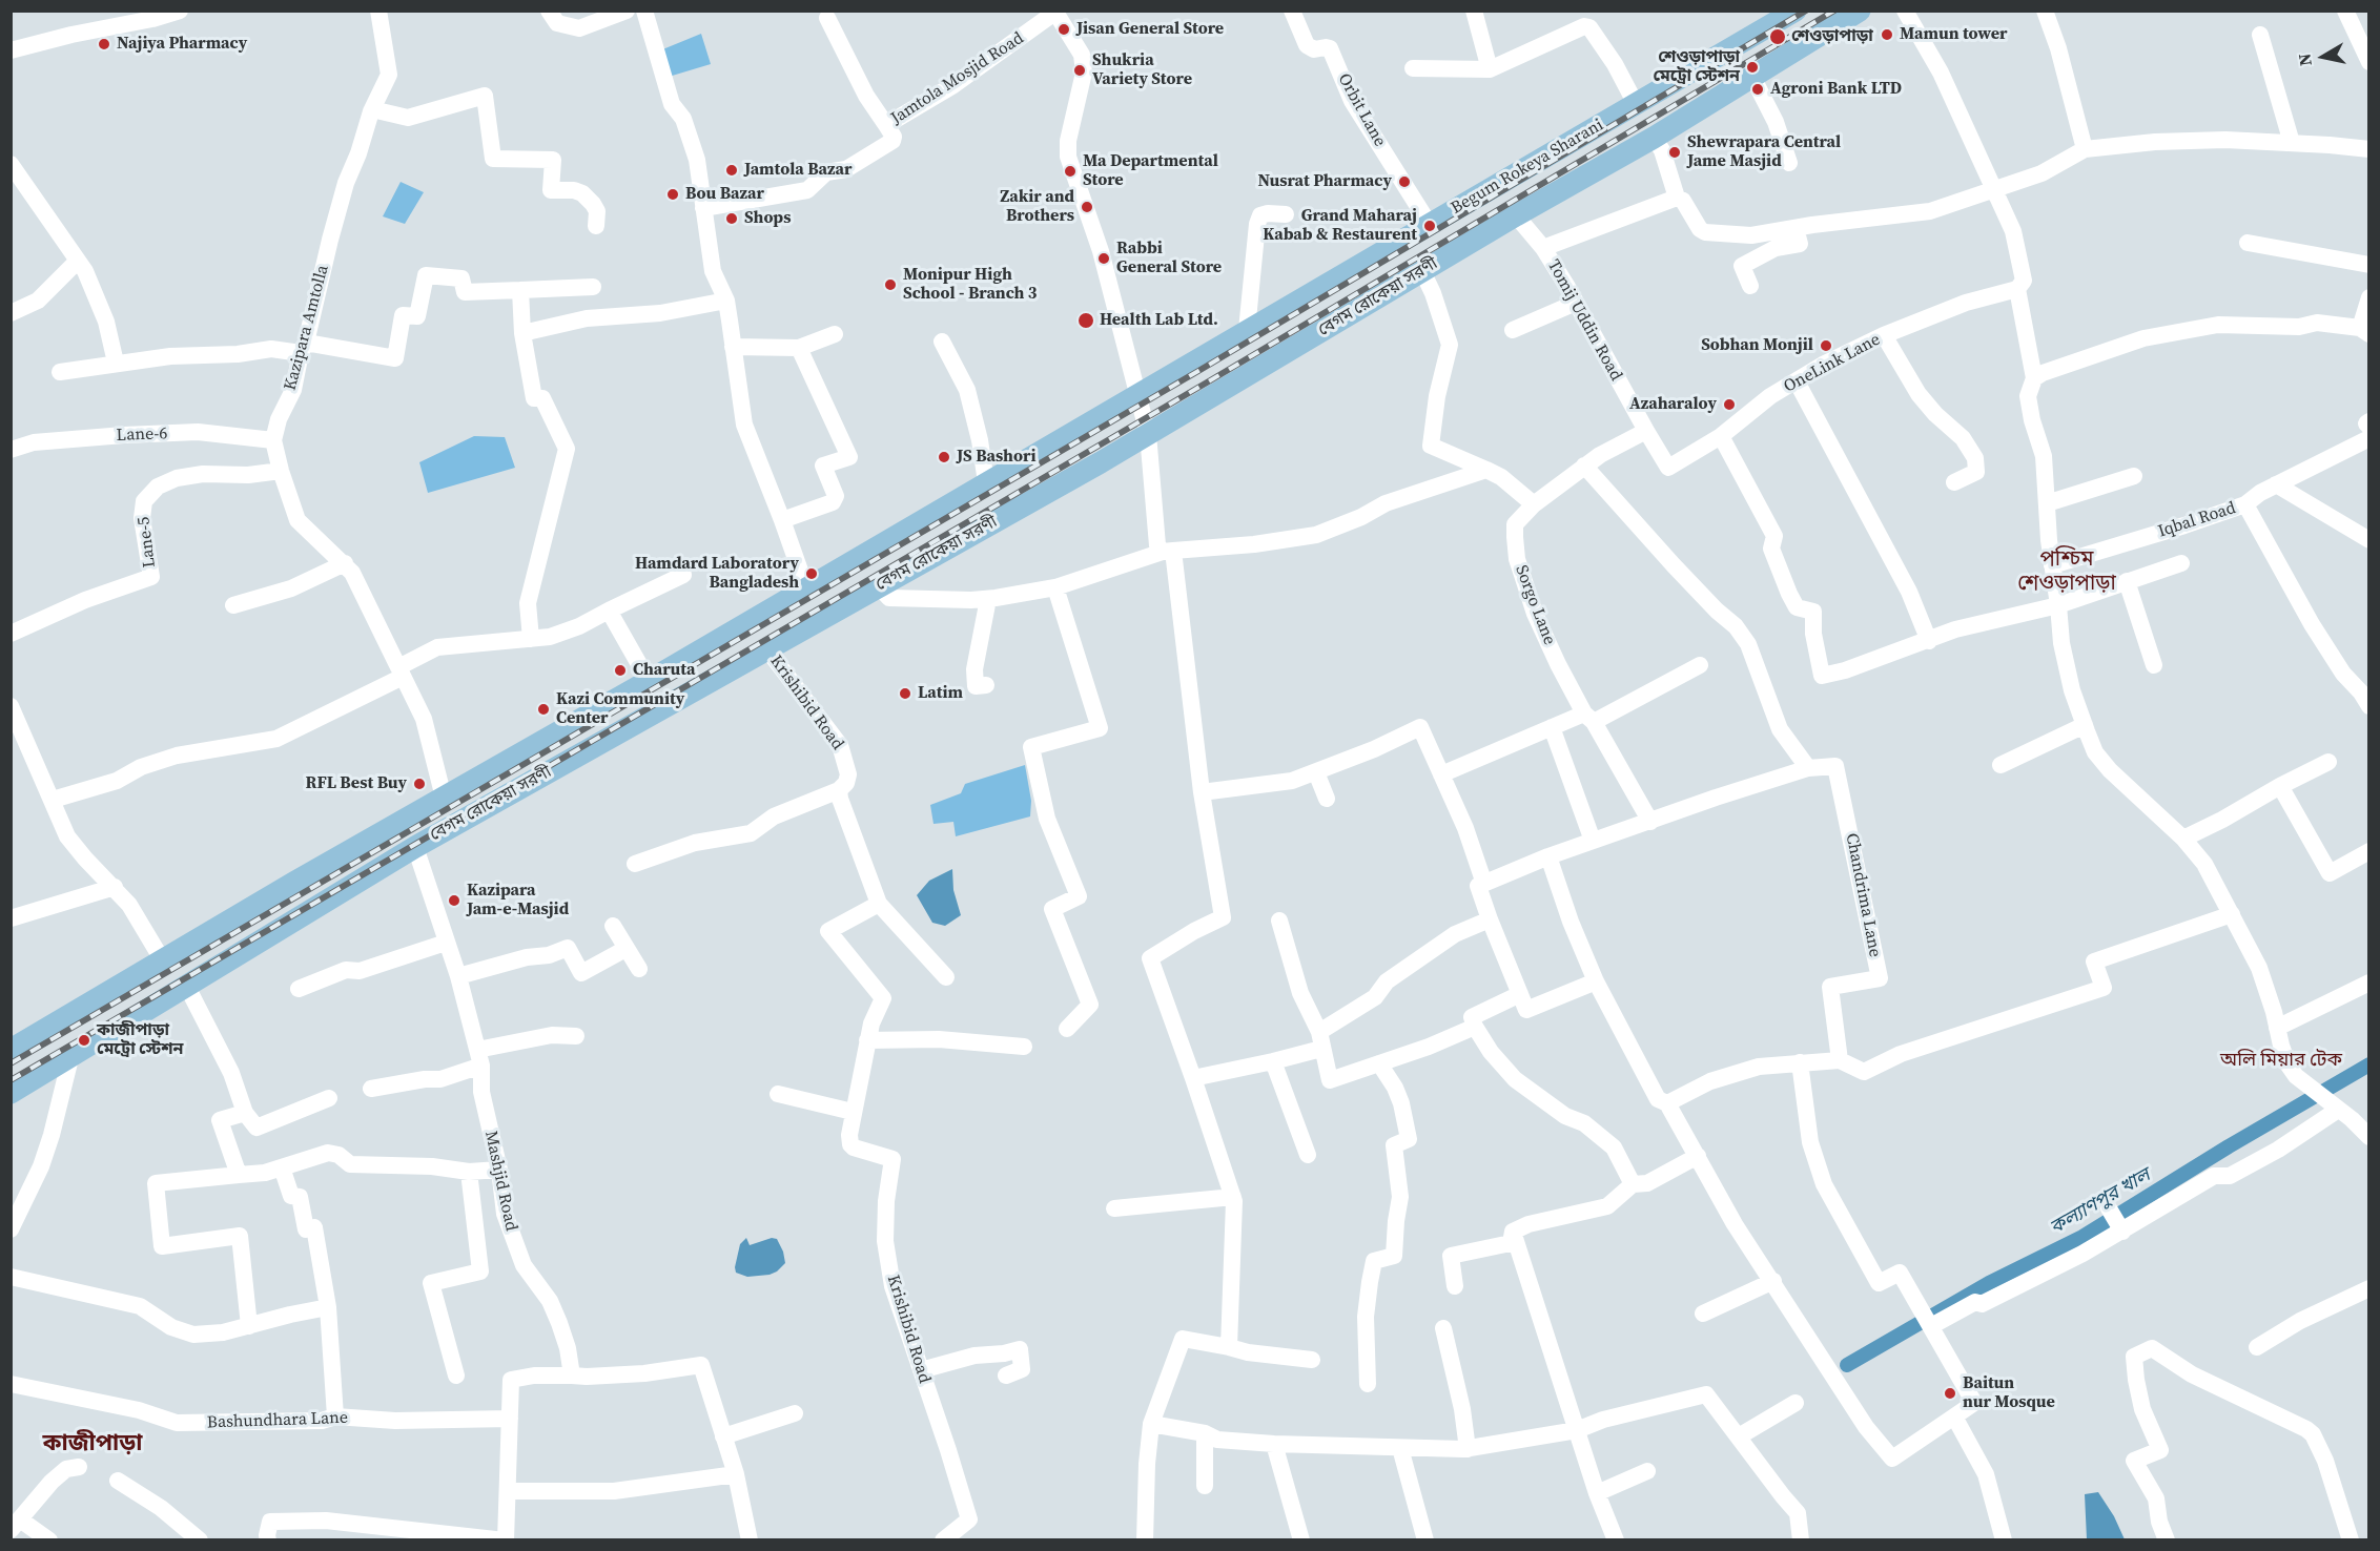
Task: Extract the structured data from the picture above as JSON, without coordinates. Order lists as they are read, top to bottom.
{
  "streets": {
    "main road": ["Begum Rokeya Sharani", "বেগম রোকেয়া সরণী"],
    "street": [
      "Jamtola Mosjid Road",
      "Orbit Lane",
      "Tomij Uddin Road",
      "Kazipara Amtolla",
      "OneLink Lane",
      "Lane-6",
      "Iqbal Road",
      "Lane-5",
      "Sorgo Lane",
      "Krishibid Road",
      "Chandrima Lane",
      "Mashjid Road",
      "Bashundhara Lane"
    ]
  },
  "crossings": [
    ["Orbit Lane", "Begum Rokeya Sharani"],
    ["Begum Rokeya Sharani", "বেগম রোকেয়া সরণী"],
    ["বেগম রোকেয়া সরণী", "Tomij Uddin Road"],
    ["বেগম রোকেয়া সরণী", "Krishibid Road"],
    ["বেগম রোকেয়া সরণী", "Mashjid Road"],
    ["Tomij Uddin Road", "OneLink Lane"],
    ["Tomij Uddin Road", "Sorgo Lane"],
    ["Kazipara Amtolla", "Lane-6"],
    ["OneLink Lane", "Sorgo Lane"]
  ],
  "districts": ["পশ্চিম শেওড়াপাড়া", "অলি মিয়ার টেক", "কাজীপাড়া"],
  "water": ["কল্যাণপুর খাল"],
  "places": [
    "Jisan General Store",
    "Mamun tower",
    "শেওড়াপাড়া",
    "Najiya Pharmacy",
    "শেওড়াপাড়া মেট্রো স্টেশন",
    "Shukria Variety Store",
    "Agroni Bank LTD",
    "Shewrapara Central Jame Masjid",
    "Jamtola Bazar",
    "Ma Departmental Store",
    "Nusrat Pharmacy",
    "Bou Bazar",
    "Zakir and Brothers",
    "Shops",
    "Grand Maharaj Kabab & Restaurent",
    "Rabbi General Store",
    "Monipur High School - Branch 3",
    "Health Lab Ltd.",
    "Sobhan Monjil",
    "Azaharaloy",
    "JS Bashori",
    "Hamdard Laboratory Bangladesh",
    "Charuta",
    "Latim",
    "Kazi Community Center",
    "RFL Best Buy",
    "Kazipara Jam-e-Masjid",
    "কাজীপাড়া মেট্রো স্টেশন",
    "Baitun nur Mosque"
  ],
  "north": "left"
}
